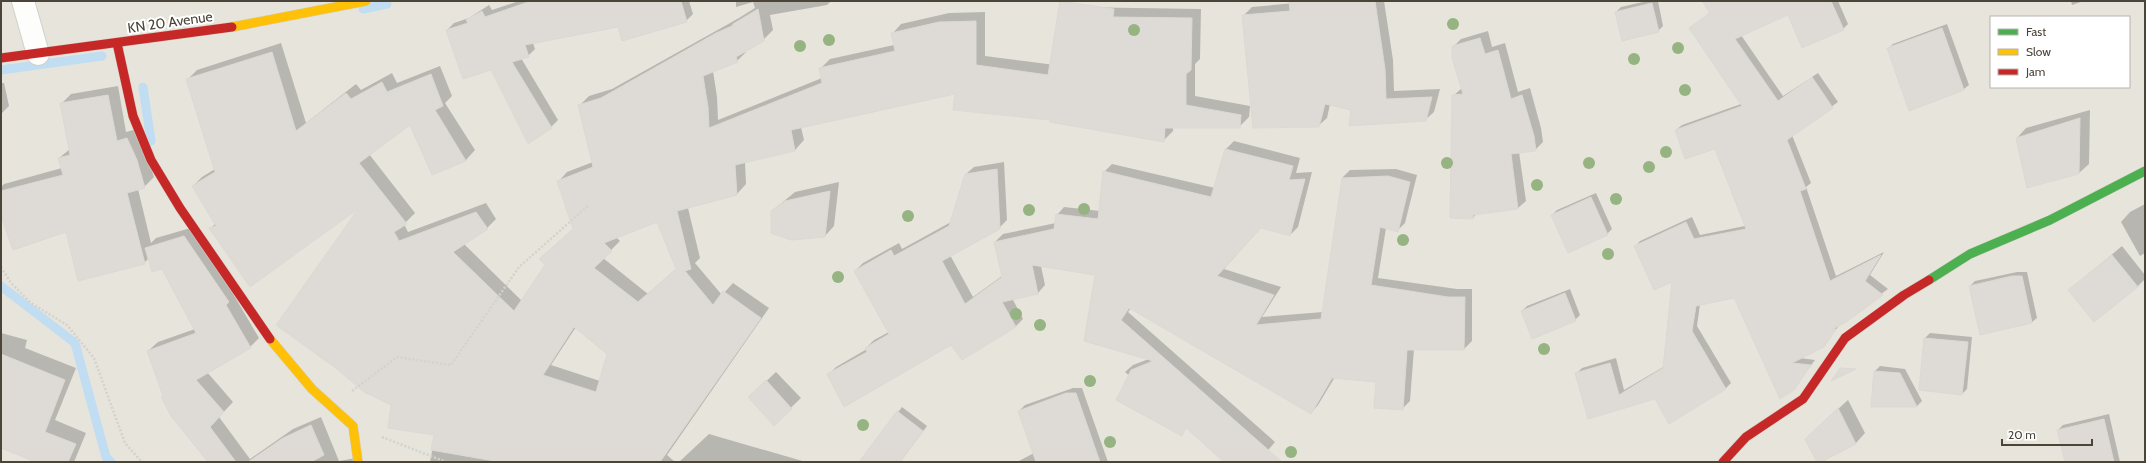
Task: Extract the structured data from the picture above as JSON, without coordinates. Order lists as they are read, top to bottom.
{
  "streets": {
    "street": ["KN 20 Avenue"]
  },
  "legend": ["Fast", "Slow", "Jam"],
  "scale_bar": "20 m"
}
